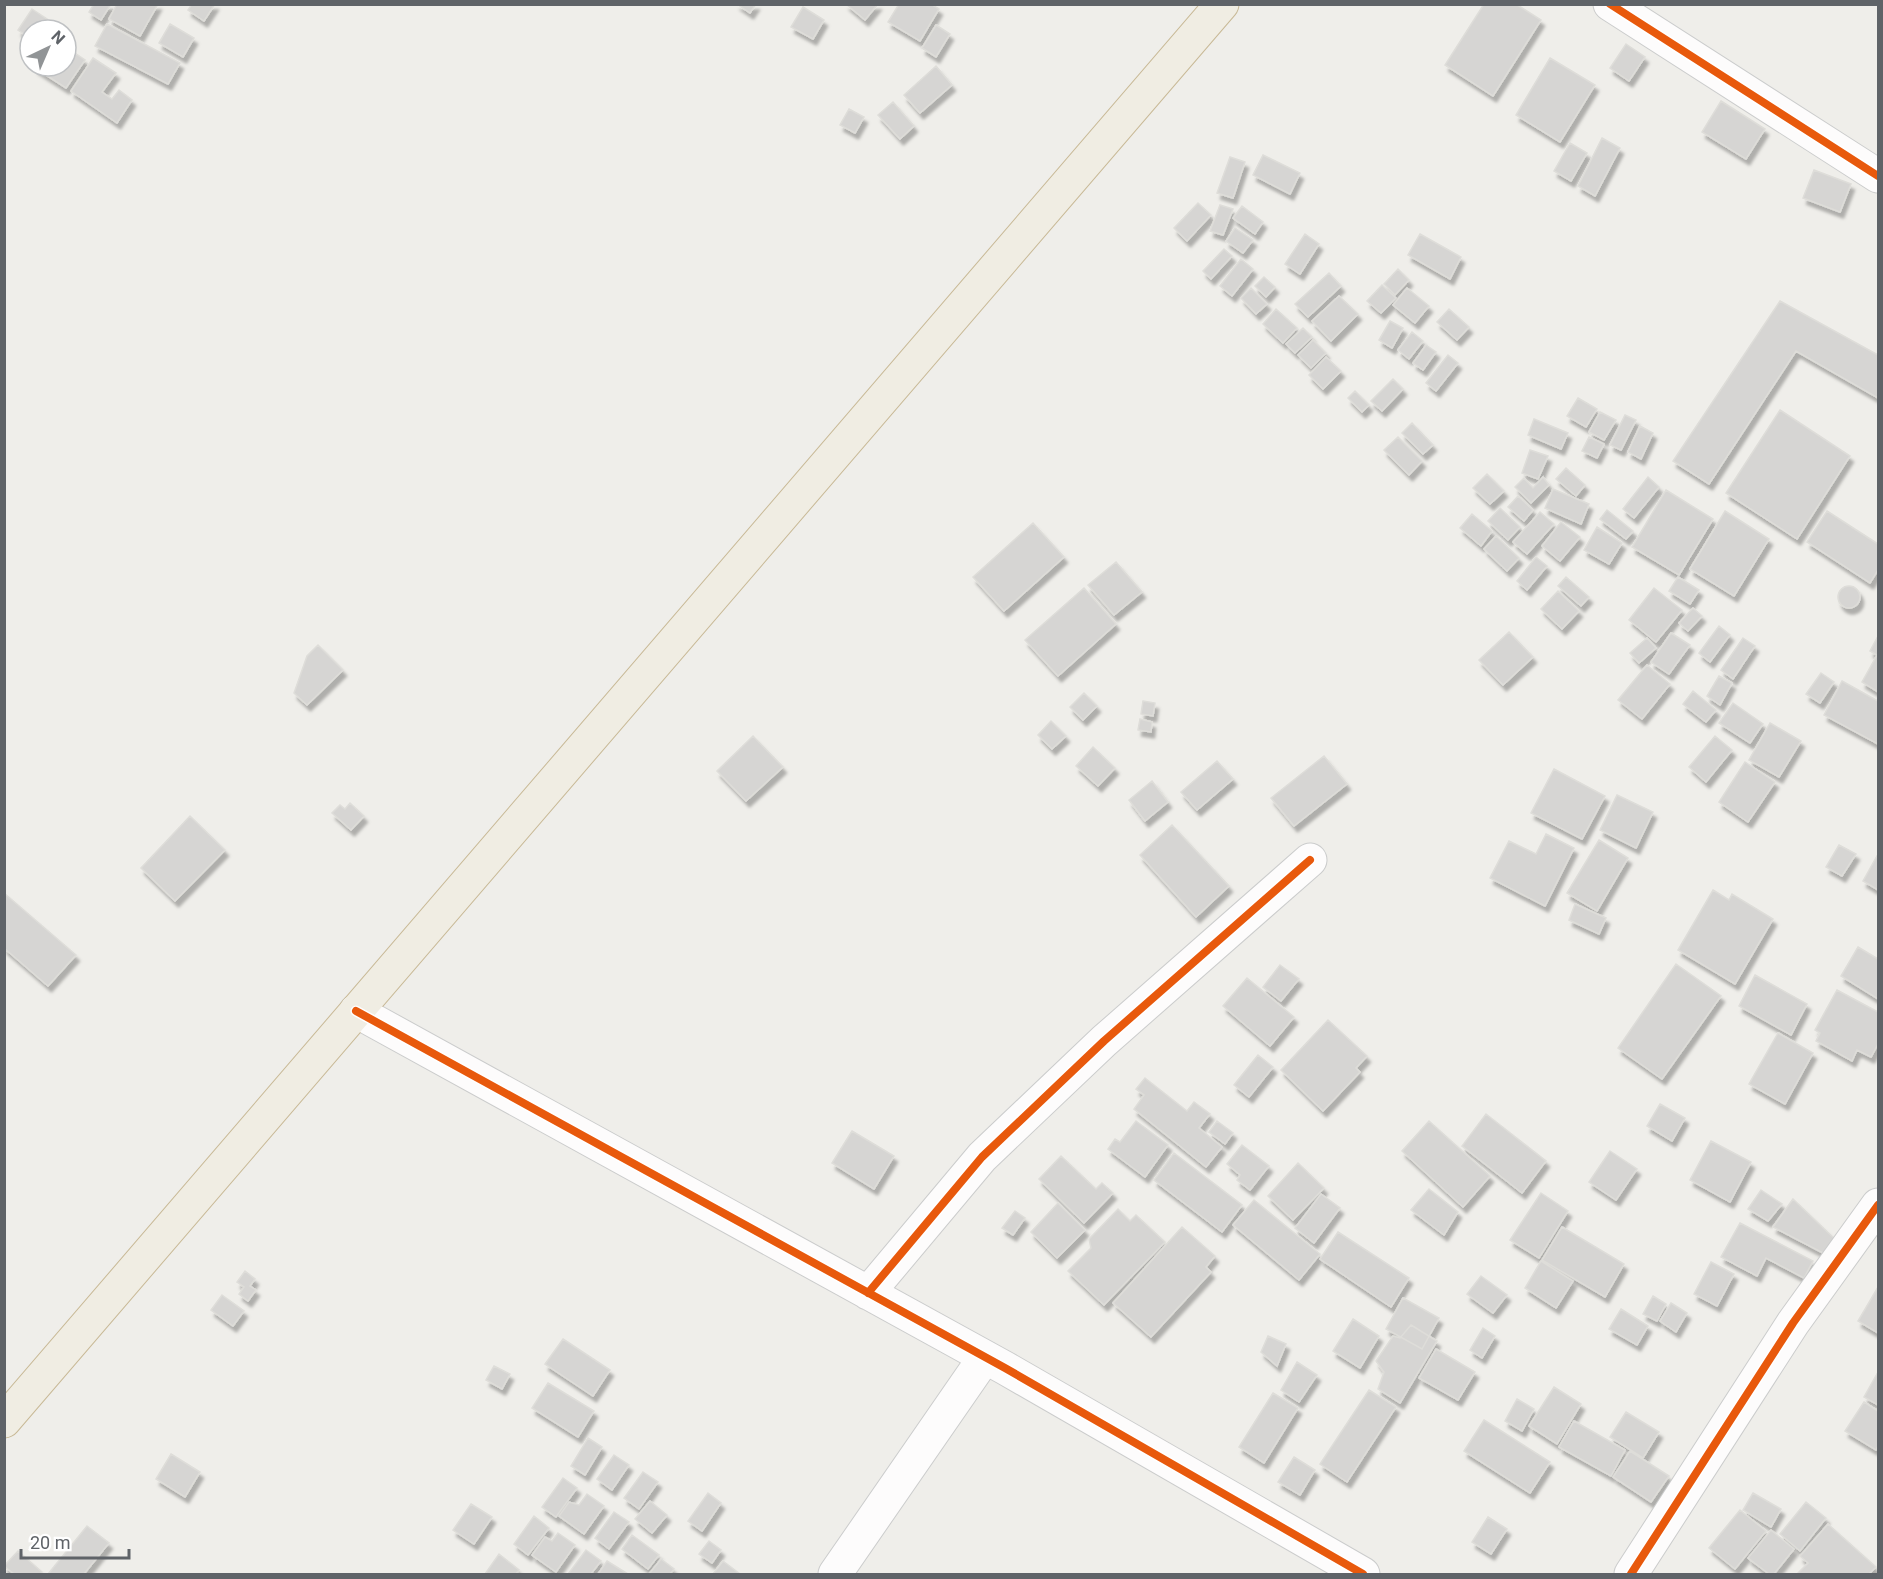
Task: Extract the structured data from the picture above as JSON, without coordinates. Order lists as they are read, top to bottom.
{
  "scale_bar": "20 m",
  "north": "top right"
}
